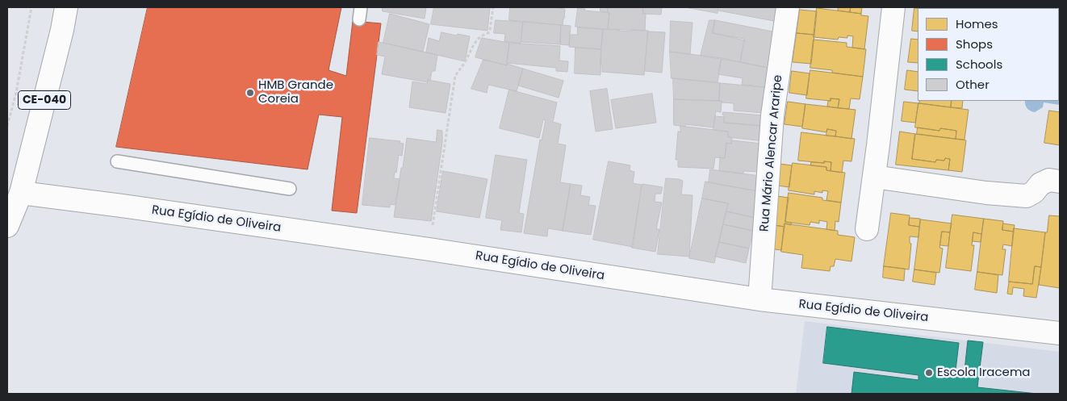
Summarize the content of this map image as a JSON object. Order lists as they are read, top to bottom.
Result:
{
  "streets": {
    "main road": ["CE-040", "Rua Mário Alencar Araripe", "Rua Egídio de Oliveira"]
  },
  "crossings": [
    ["CE-040", "Rua Egídio de Oliveira"],
    ["Rua Mário Alencar Araripe", "Rua Egídio de Oliveira"]
  ],
  "places": ["HMB Grande Coreia", "Escola Iracema"],
  "legend": [
    "Homes",
    "Shops",
    "Schools",
    "Other"
  ]
}
